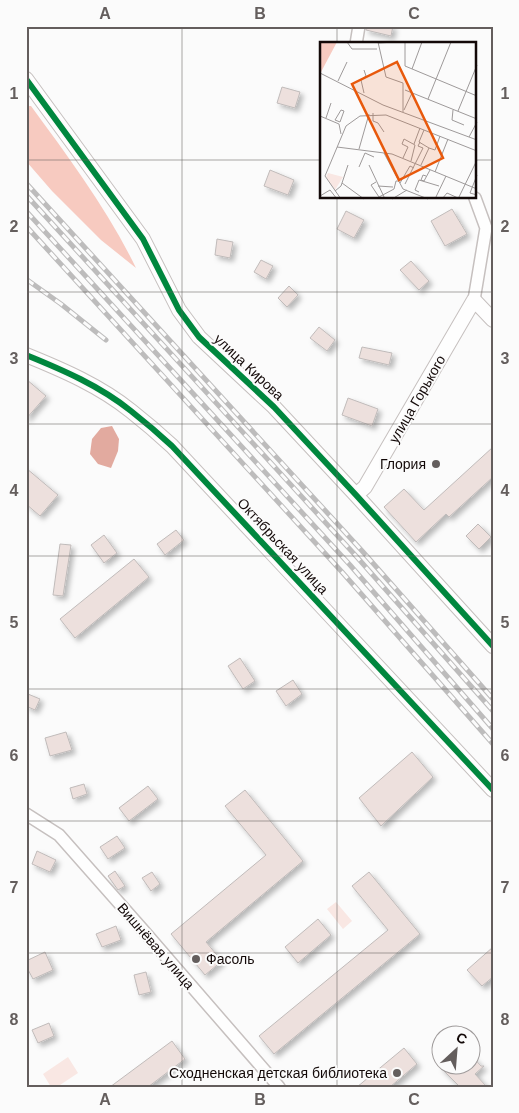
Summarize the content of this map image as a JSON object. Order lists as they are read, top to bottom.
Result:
{
  "streets": {
    "street": [
      "улица Кирова",
      "улица Горького",
      "Октябрьская улица",
      "Вишнёвая улица"
    ]
  },
  "crossings": [
    ["улица Кирова", "улица Горького"]
  ],
  "places": ["Глория", "Фасоль", "Сходненская детская библиотека"],
  "north": "top right",
  "grid": {
    "columns": ["A", "B", "C"],
    "rows": [
      "1",
      "2",
      "3",
      "4",
      "5",
      "6",
      "7",
      "8"
    ]
  }
}
